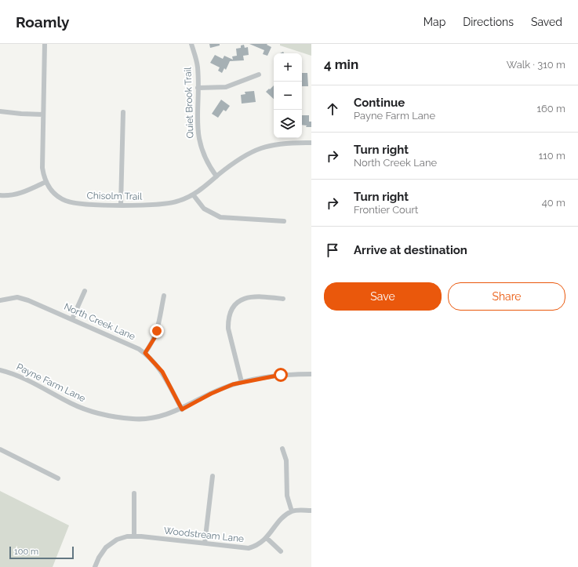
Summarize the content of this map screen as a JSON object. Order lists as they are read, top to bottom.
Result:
{
  "streets": {
    "street": [
      "Quiet Brook Trail",
      "Chisolm Trail",
      "North Creek Lane",
      "Payne Farm Lane",
      "Woodstream Lane"
    ]
  },
  "crossings": [
    ["Quiet Brook Trail", "Chisolm Trail"],
    ["North Creek Lane", "Payne Farm Lane"]
  ],
  "scale_bar": "100 m",
  "page": {
    "header": "Roamly",
    "nav": ["Map", "Directions", "Saved"],
    "heading": ["4 min", "Walk · 310 m"],
    "map_buttons": ["+", "−"],
    "list": [
      ["Continue", "Payne Farm Lane", "160 m"],
      ["Turn right", "North Creek Lane", "110 m"],
      ["Turn right", "Frontier Court", "40 m"],
      "Arrive at destination"
    ],
    "buttons": ["Save", "Share"],
    "scale": "100 m"
  }
}
